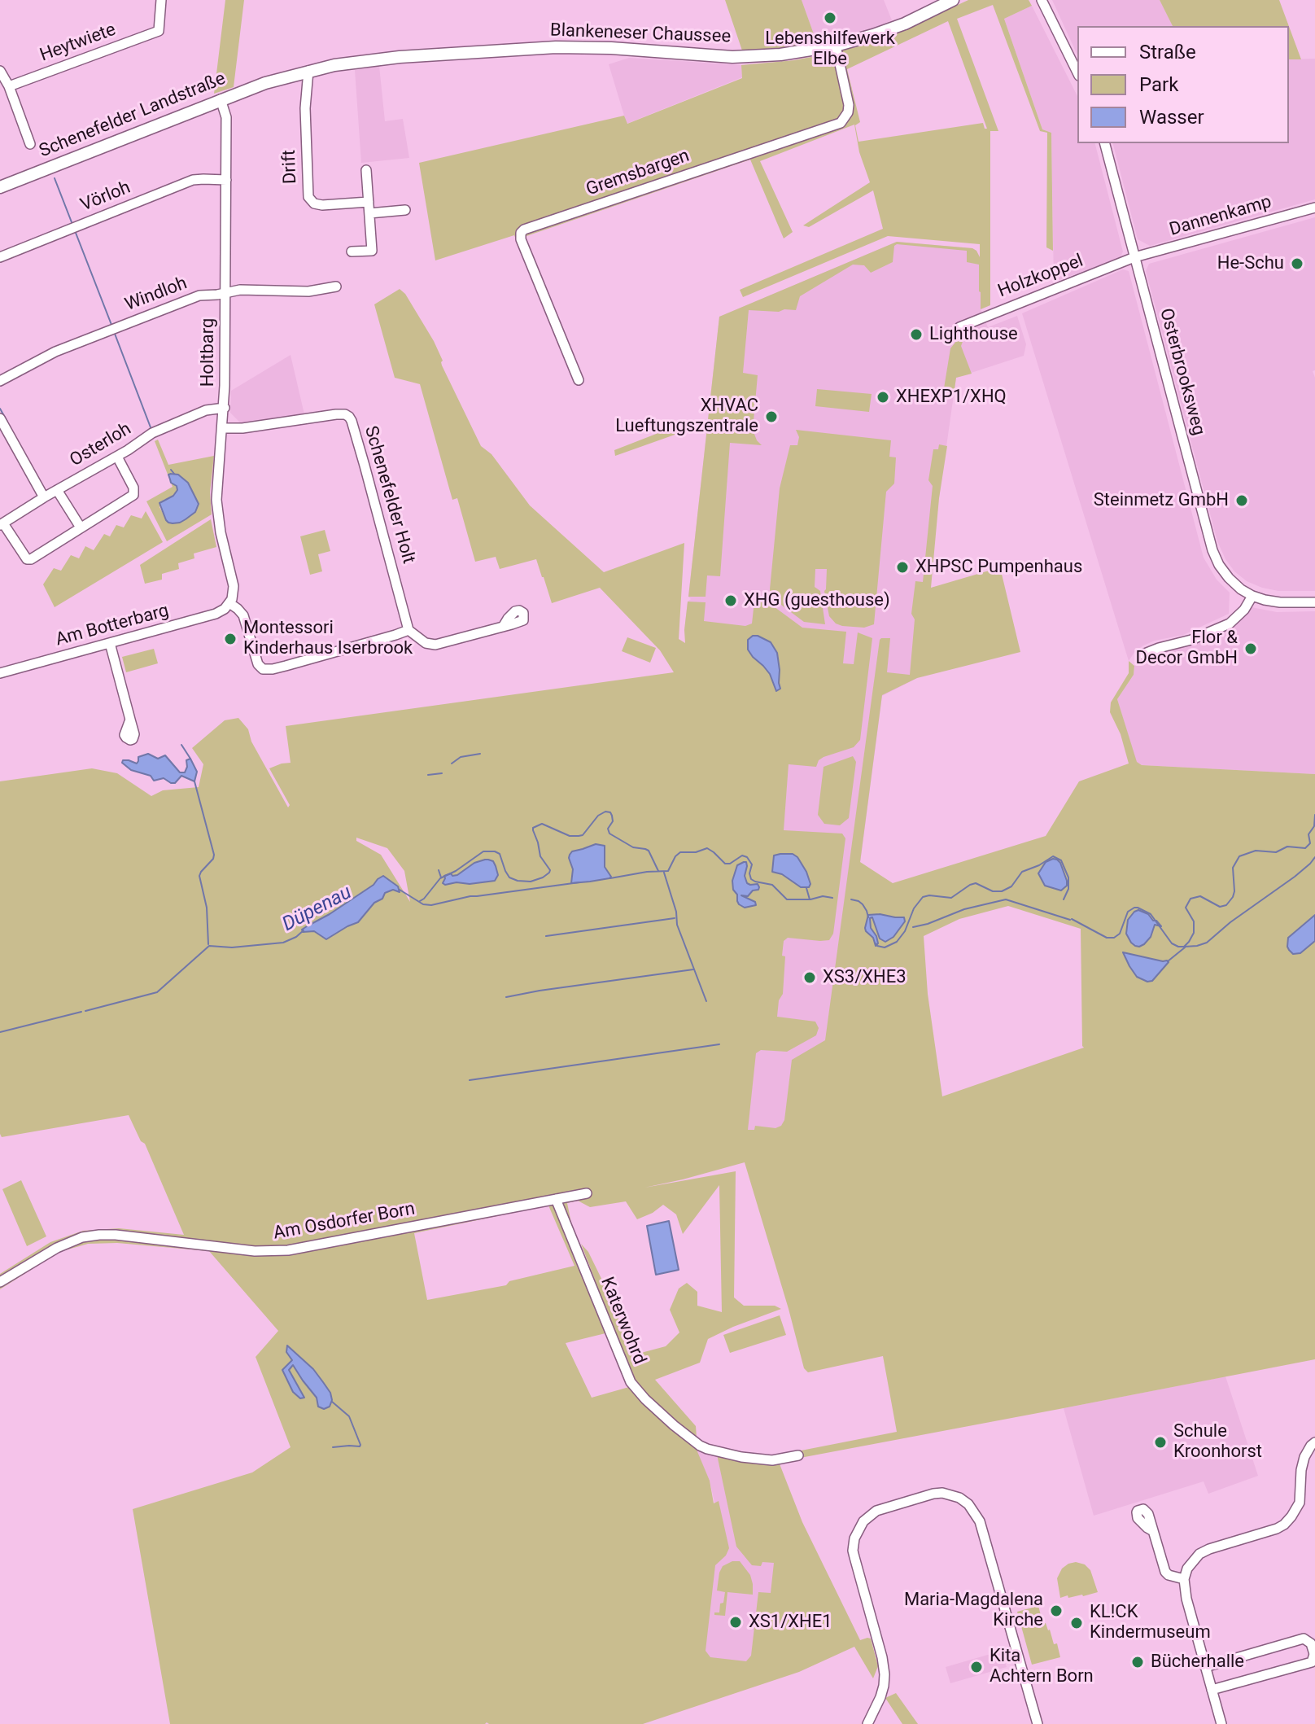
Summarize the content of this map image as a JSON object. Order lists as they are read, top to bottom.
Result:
{
  "streets": {
    "main road": ["Blankeneser Chaussee", "Schenefelder Landstraße"],
    "street": [
      "Heytwiete",
      "Drift",
      "Gremsbargen",
      "Vörloh",
      "Dannenkamp",
      "Holzkoppel",
      "Windloh",
      "Holtbarg",
      "Osterbrooksweg",
      "Osterloh",
      "Schenefelder Holt",
      "Am Botterbarg",
      "Am Osdorfer Born",
      "Katerwohrd"
    ]
  },
  "crossings": [
    ["Blankeneser Chaussee", "Schenefelder Landstraße"],
    ["Blankeneser Chaussee", "Drift"],
    ["Blankeneser Chaussee", "Gremsbargen"],
    ["Schenefelder Landstraße", "Holtbarg"],
    ["Vörloh", "Holtbarg"],
    ["Dannenkamp", "Holzkoppel"],
    ["Dannenkamp", "Osterbrooksweg"],
    ["Holzkoppel", "Osterbrooksweg"],
    ["Windloh", "Holtbarg"],
    ["Holtbarg", "Osterloh"],
    ["Holtbarg", "Schenefelder Holt"],
    ["Holtbarg", "Am Botterbarg"],
    ["Am Osdorfer Born", "Katerwohrd"]
  ],
  "water": ["Düpenau"],
  "places": [
    "Lebenshilfewerk Elbe",
    "He-Schu",
    "Lighthouse",
    "XHEXP1/XHQ",
    "XHVAC Lueftungszentrale",
    "Steinmetz GmbH",
    "XHPSC Pumpenhaus",
    "XHG (guesthouse)",
    "Montessori Kinderhaus Iserbrook",
    "Flor & Decor GmbH",
    "XS3/XHE3",
    "Schule Kroonhorst",
    "Maria-Magdalena Kirche",
    "XS1/XHE1",
    "KL!CK Kindermuseum",
    "Bücherhalle",
    "Kita Achtern Born"
  ],
  "legend": ["Straße", "Park", "Wasser"]
}
